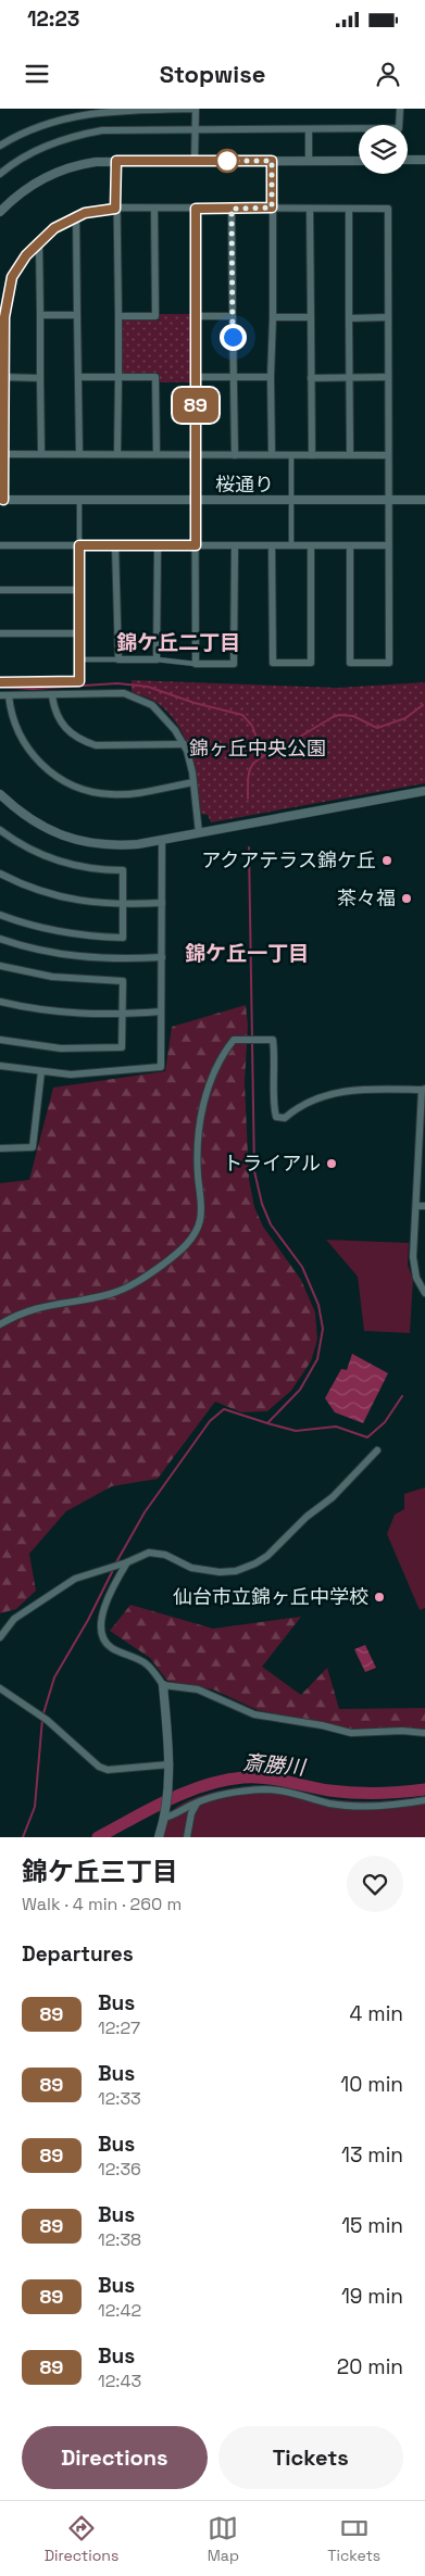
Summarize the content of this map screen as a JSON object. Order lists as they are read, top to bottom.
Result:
{
  "streets": {
    "street": ["桜通り"]
  },
  "districts": ["錦ケ丘二丁目", "錦ケ丘一丁目"],
  "water": ["斎勝川"],
  "parks": ["錦ヶ丘中央公園"],
  "places": [
    "アクアテラス錦ケ丘",
    "茶々福",
    "トライアル",
    "仙台市立錦ヶ丘中学校"
  ],
  "lines": ["bus line 89"],
  "page": {
    "status": "12:23",
    "header": "Stopwise",
    "on_map": "89",
    "heading": [
      ["錦ケ丘三丁目", "Walk · 4 min · 260 m"],
      "Departures"
    ],
    "list": [
      {
        "mark": "89",
        "name": "Bus",
        "note": "12:27",
        "value": "4 min"
      },
      {
        "mark": "89",
        "name": "Bus",
        "note": "12:33",
        "value": "10 min"
      },
      {
        "mark": "89",
        "name": "Bus",
        "note": "12:36",
        "value": "13 min"
      },
      {
        "mark": "89",
        "name": "Bus",
        "note": "12:38",
        "value": "15 min"
      },
      {
        "mark": "89",
        "name": "Bus",
        "note": "12:42",
        "value": "19 min"
      },
      {
        "mark": "89",
        "name": "Bus",
        "note": "12:43",
        "value": "20 min"
      }
    ],
    "buttons": ["Directions", "Tickets"],
    "tabs": ["Directions", "Map", "Tickets"]
  }
}
